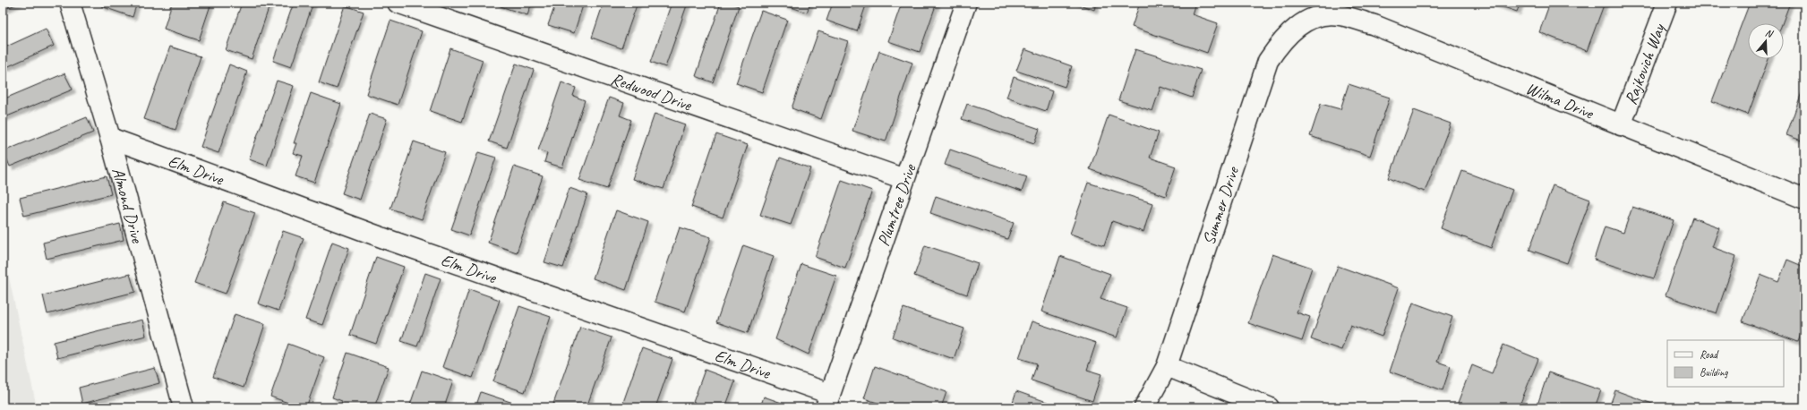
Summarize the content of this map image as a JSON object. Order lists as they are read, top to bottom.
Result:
{
  "streets": {
    "street": [
      "Rajkovich Way",
      "Redwood Drive",
      "Wilma Drive",
      "Elm Drive",
      "Almond Drive",
      "Plumtree Drive",
      "Summer Drive"
    ]
  },
  "crossings": [
    ["Rajkovich Way", "Wilma Drive"],
    ["Redwood Drive", "Plumtree Drive"],
    ["Wilma Drive", "Summer Drive"],
    ["Elm Drive", "Almond Drive"],
    ["Elm Drive", "Plumtree Drive"]
  ],
  "legend": ["Road", "Building"],
  "north": "top"
}
